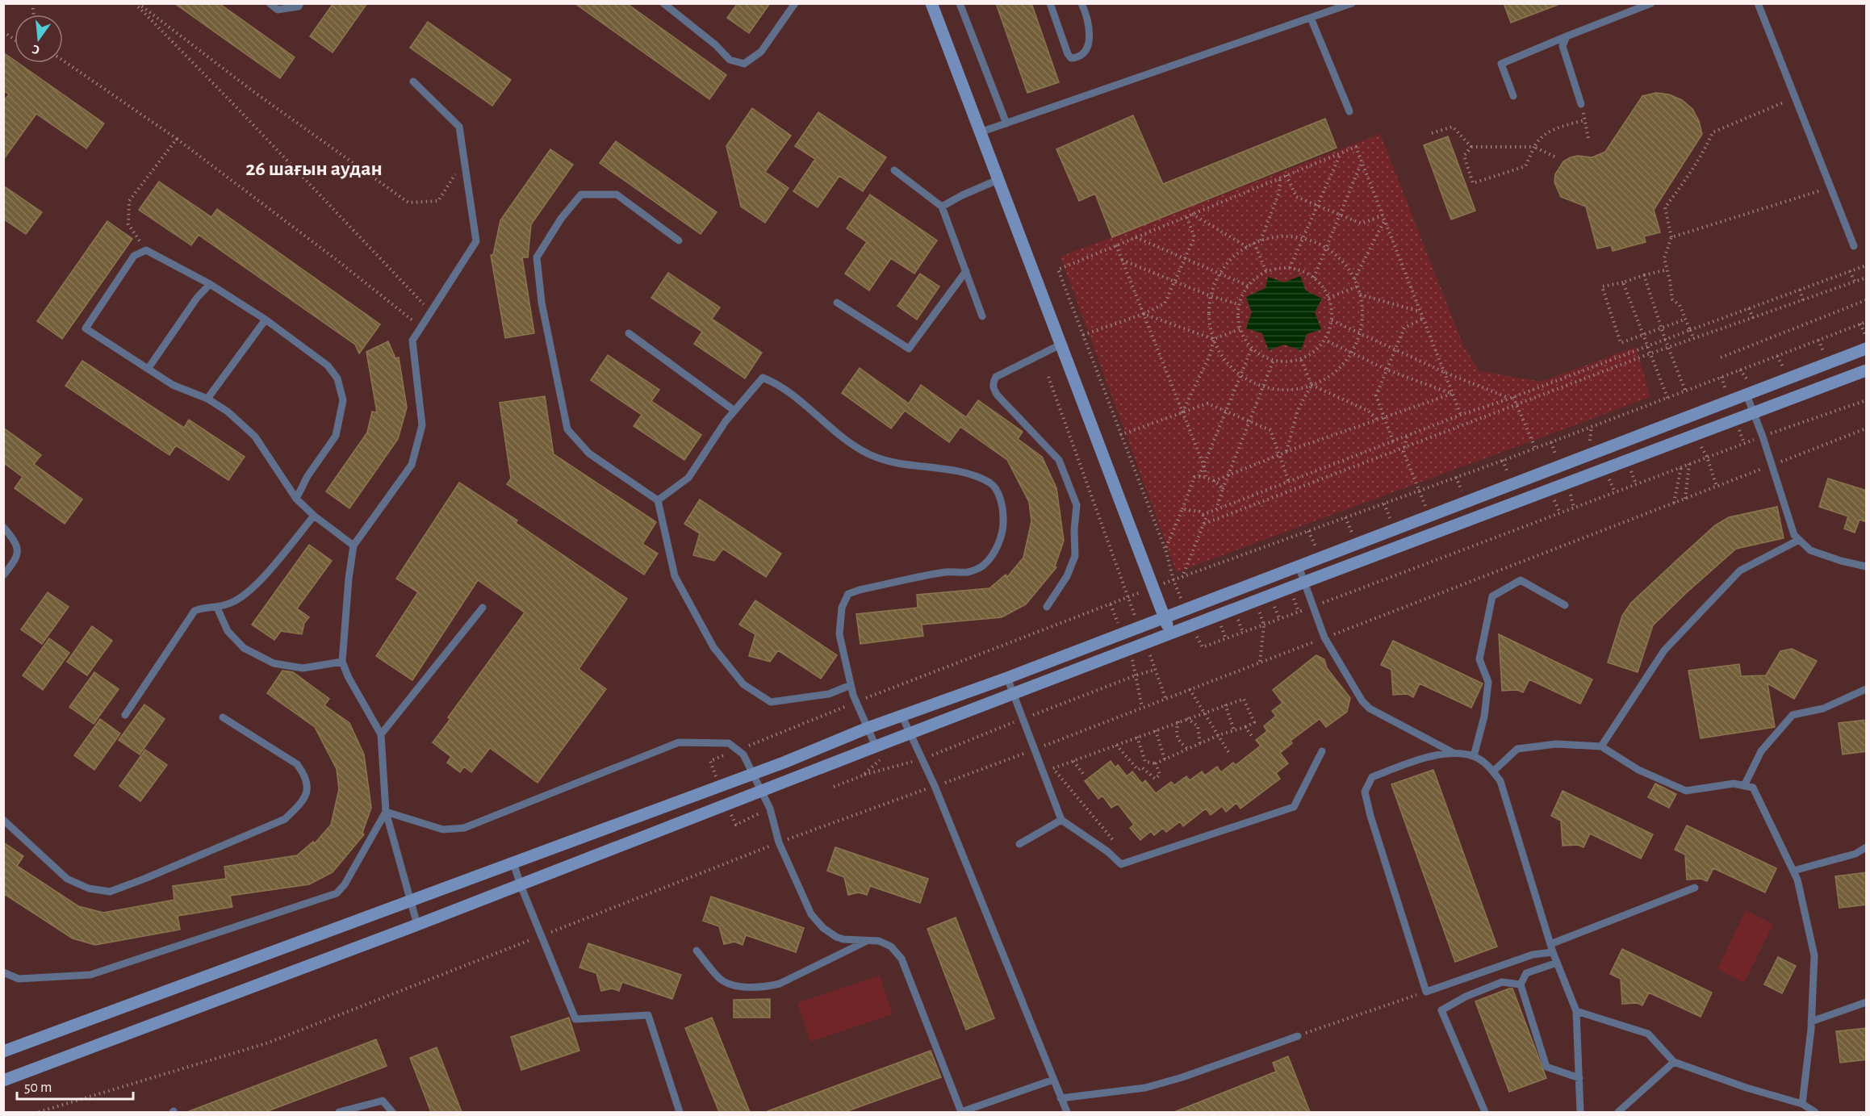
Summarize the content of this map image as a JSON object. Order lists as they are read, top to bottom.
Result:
{
  "districts": ["26 шағын аудан"],
  "scale_bar": "50 m",
  "north": "bottom"
}
